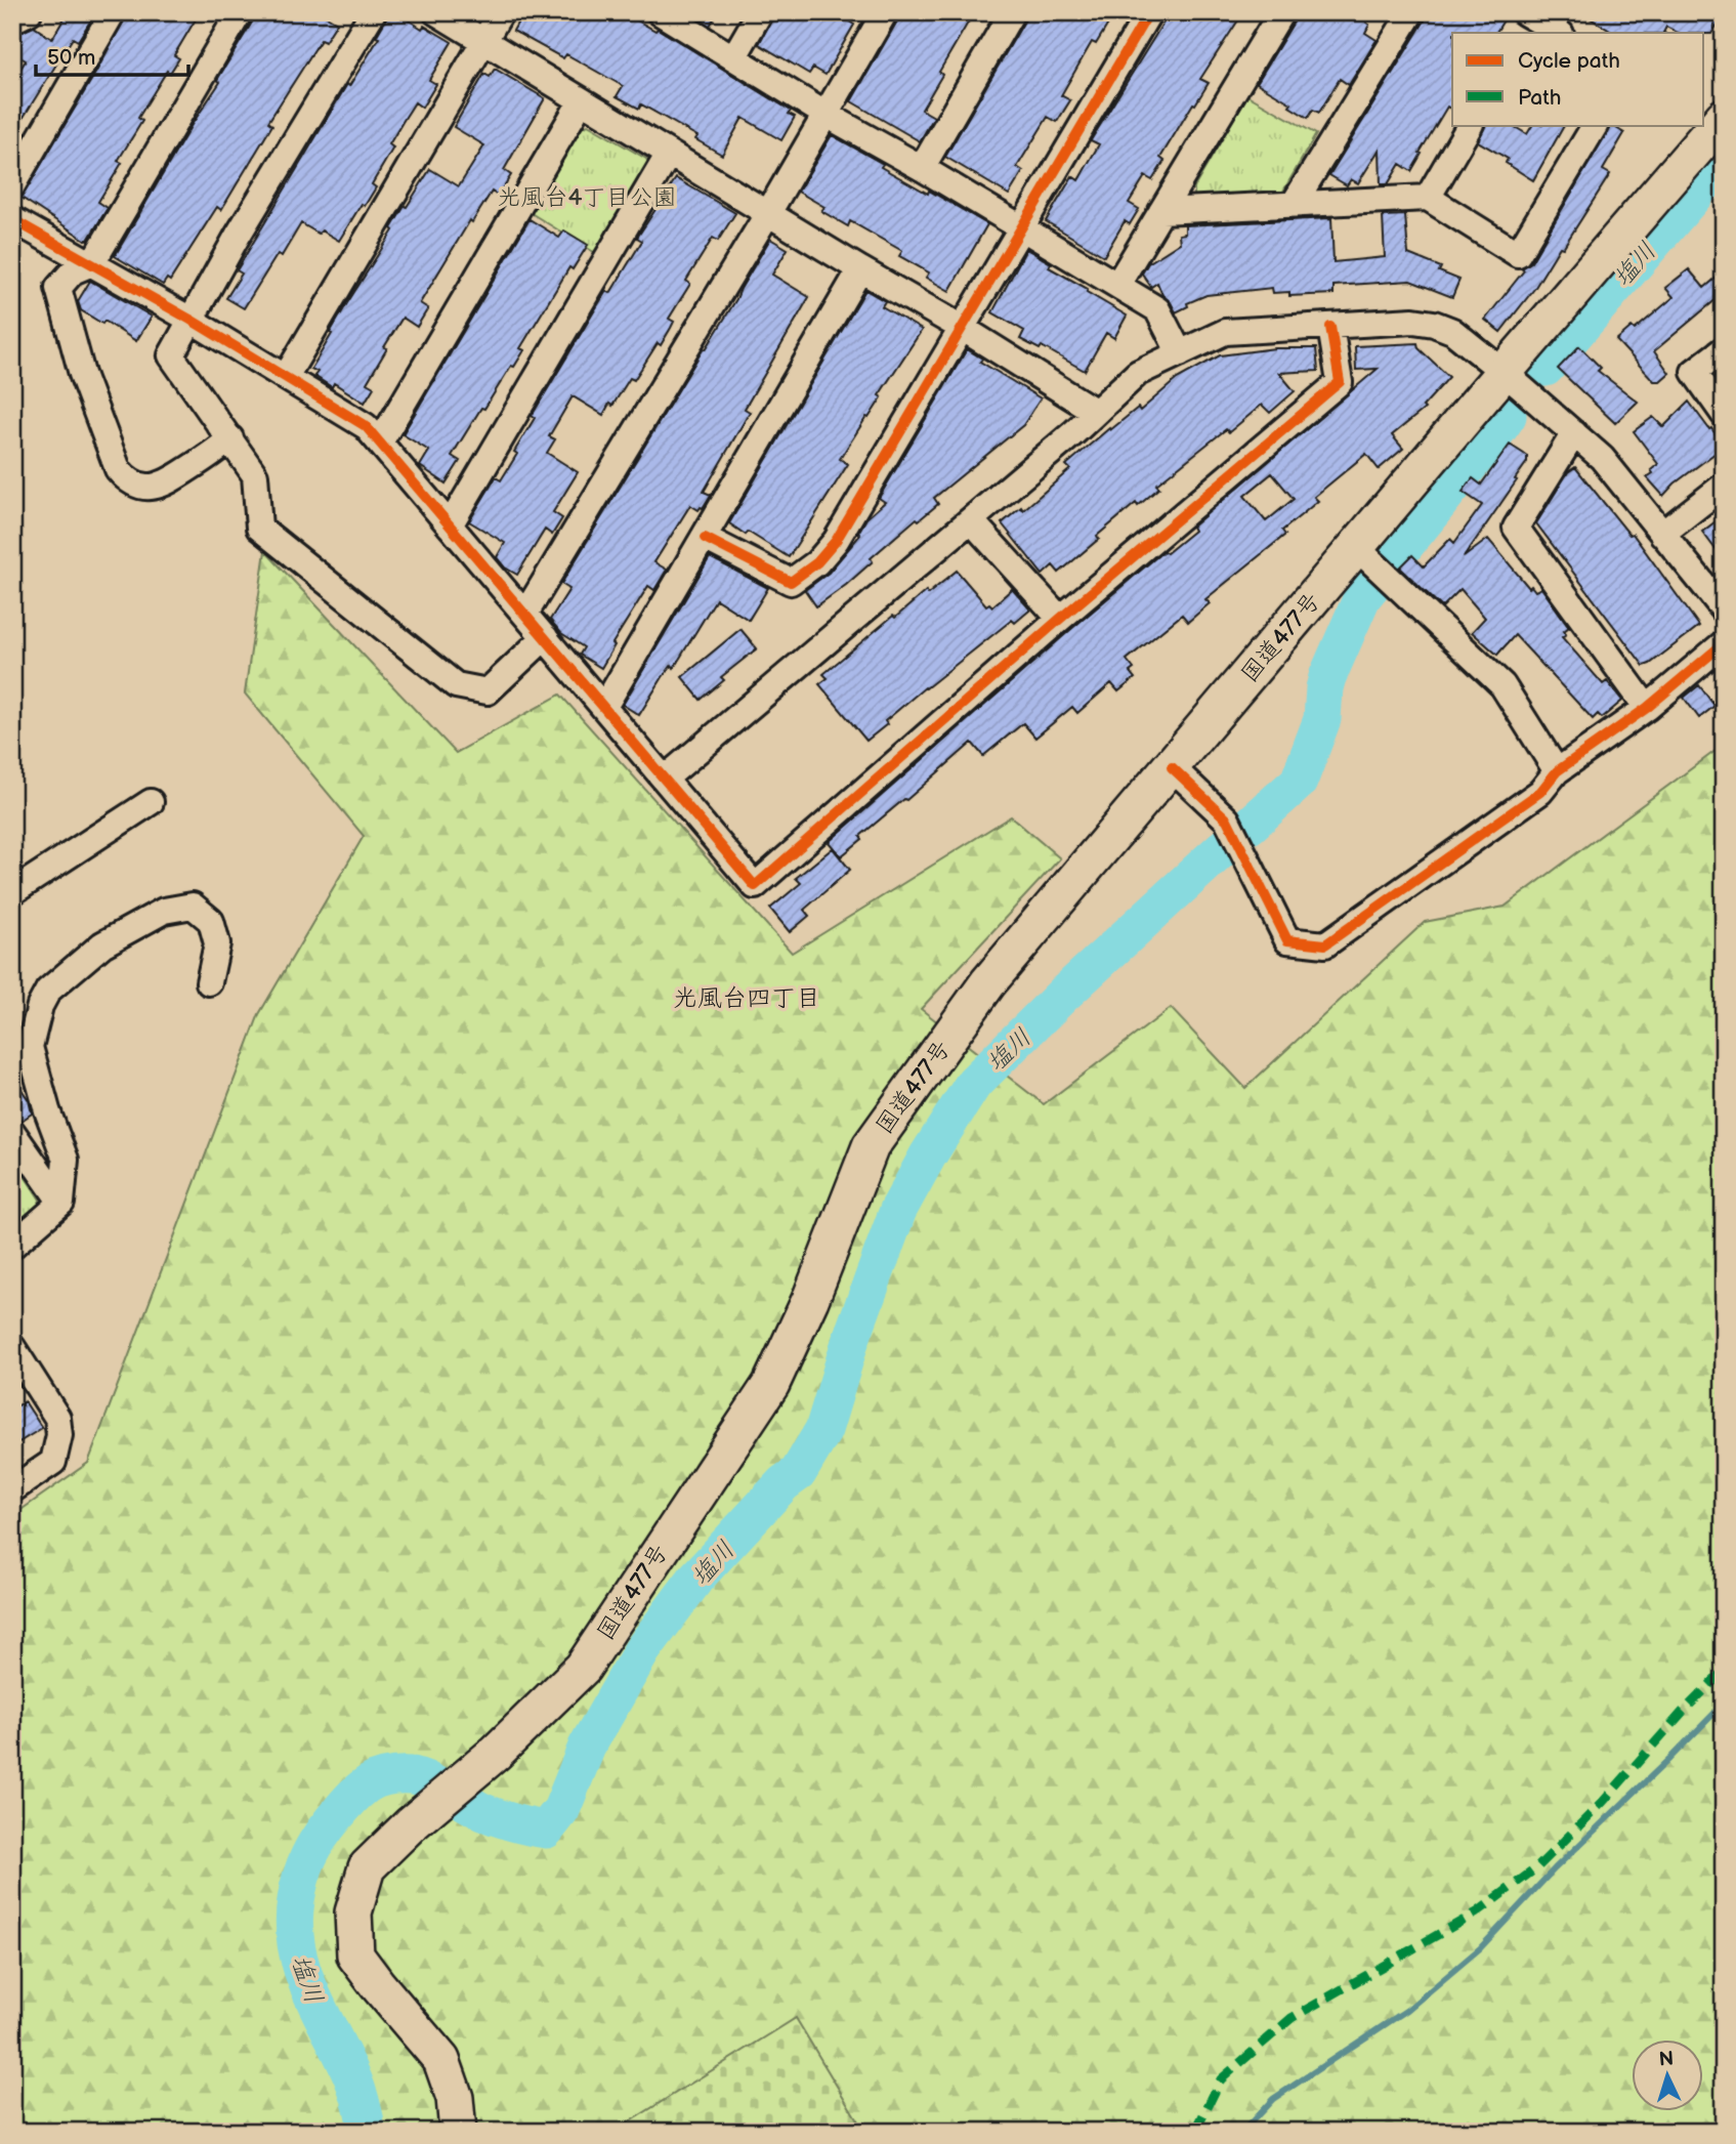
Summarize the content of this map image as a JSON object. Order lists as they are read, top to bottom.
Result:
{
  "streets": {
    "highway": ["国道477号"]
  },
  "districts": ["光風台四丁目"],
  "water": ["塩川"],
  "parks": ["光風台4丁目公園"],
  "legend": ["Cycle path", "Path"],
  "scale_bar": "50 m",
  "north": "top"
}
